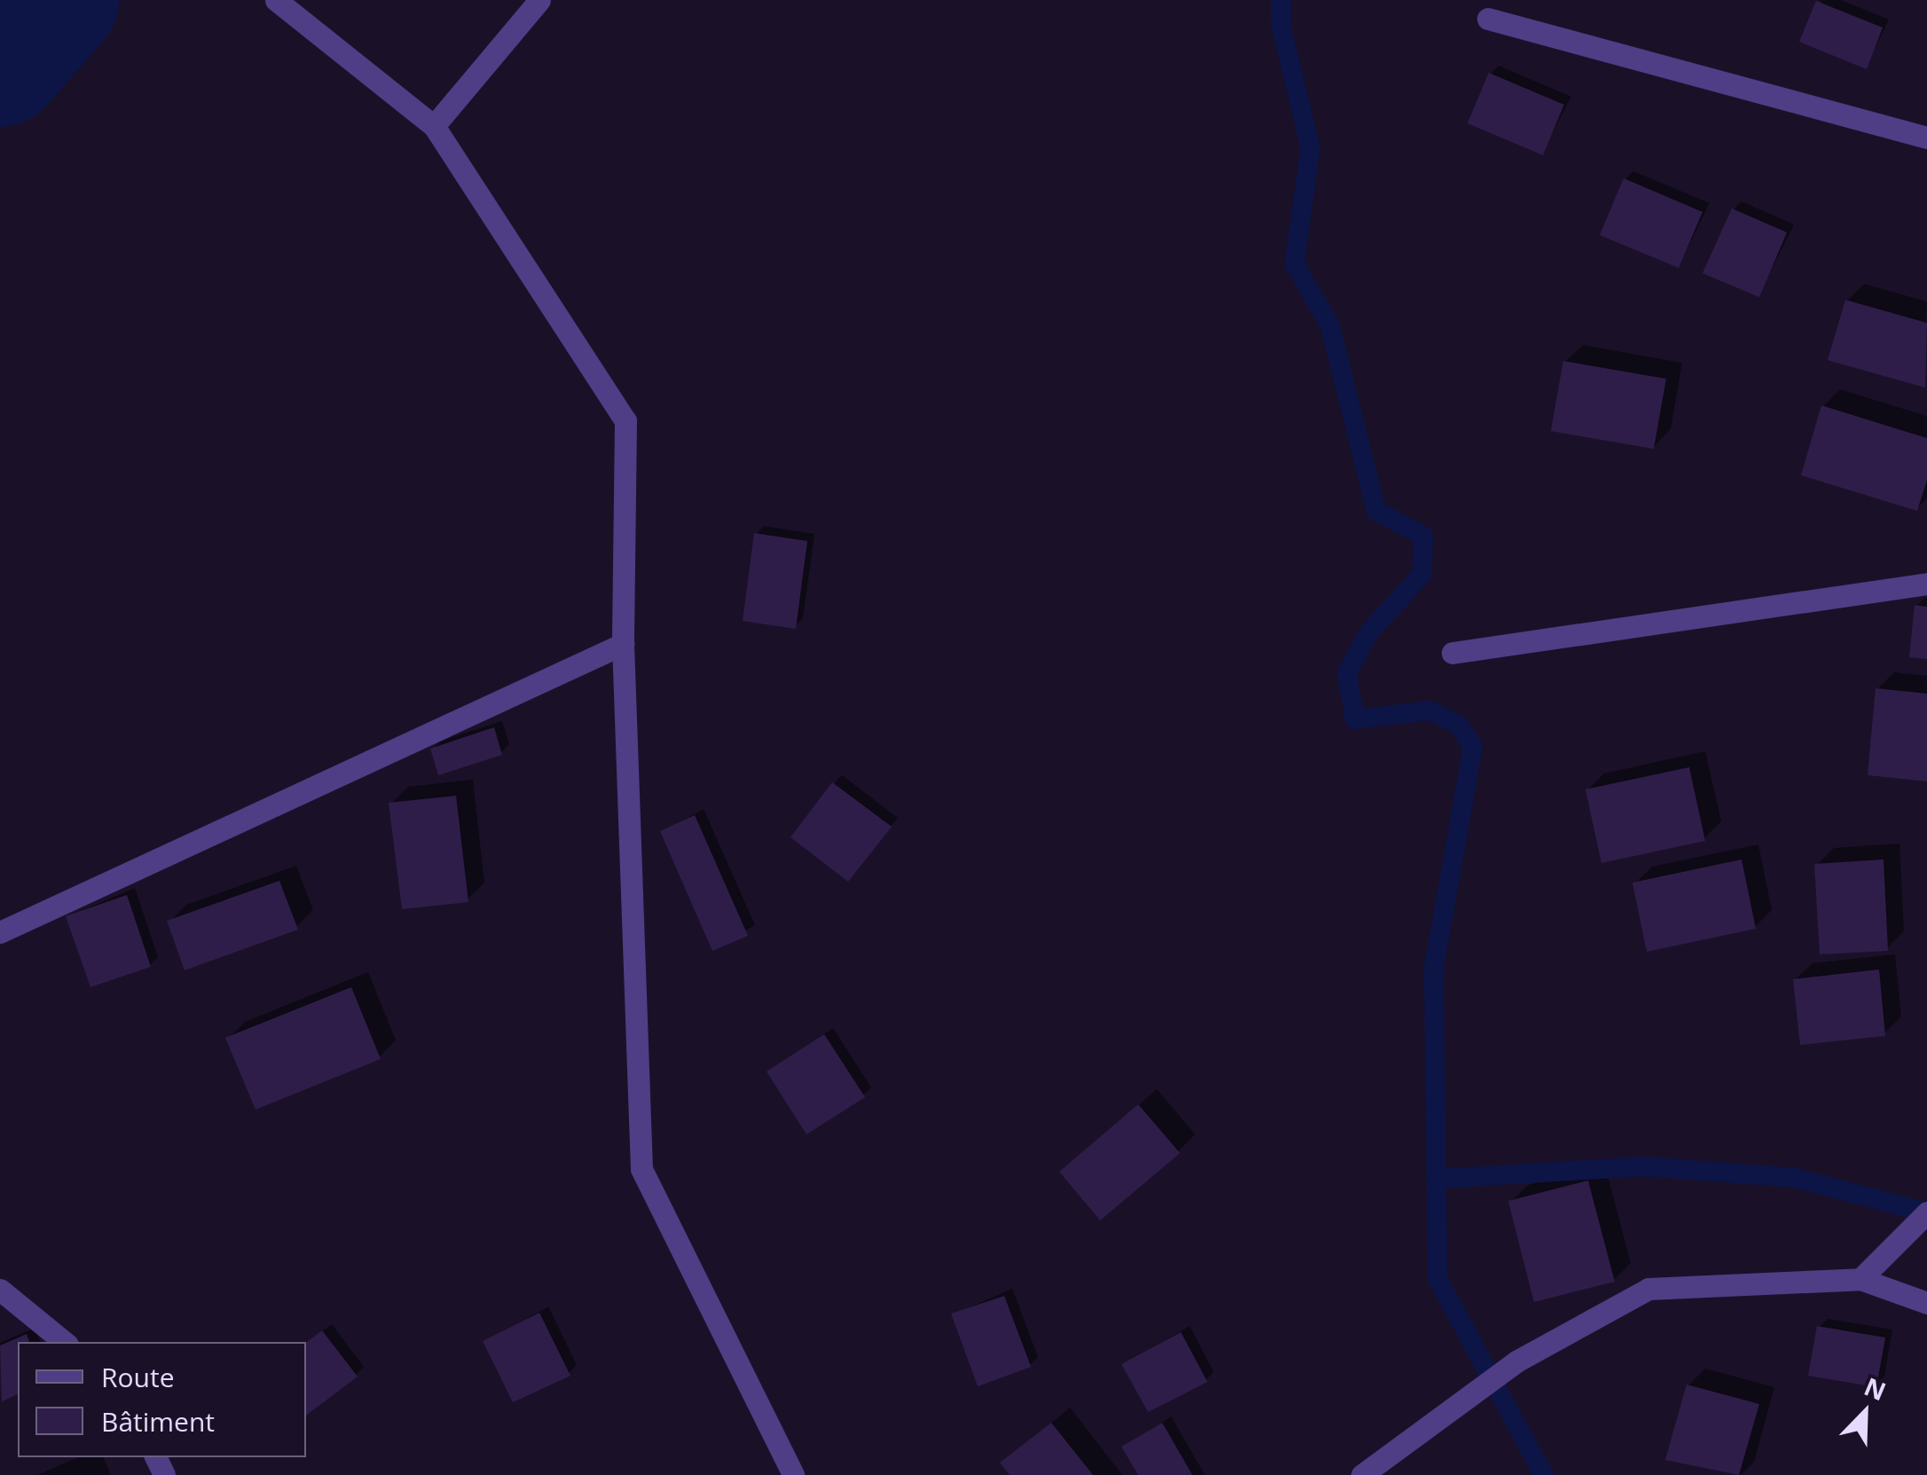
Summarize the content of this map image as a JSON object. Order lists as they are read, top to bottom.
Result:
{
  "legend": ["Route", "Bâtiment"],
  "north": "top right"
}
